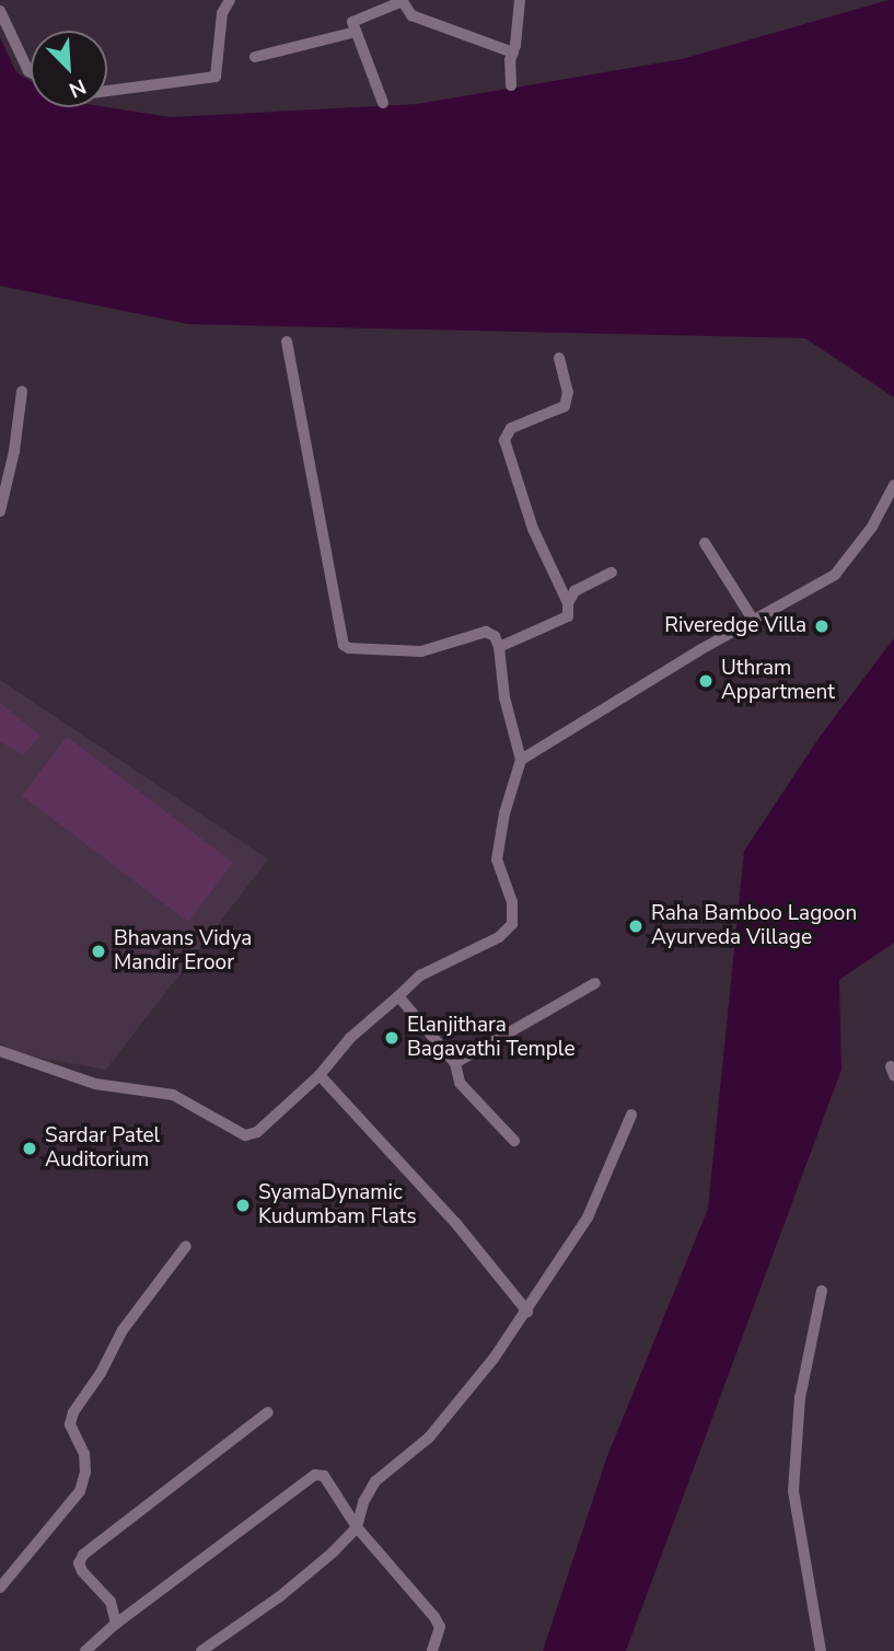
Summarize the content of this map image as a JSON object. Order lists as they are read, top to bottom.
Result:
{
  "places": [
    "Riveredge Villa",
    "Uthram Appartment",
    "Raha Bamboo Lagoon Ayurveda Village",
    "Bhavans Vidya Mandir Eroor",
    "Elanjithara Bagavathi Temple",
    "Sardar Patel Auditorium",
    "SyamaDynamic Kudumbam Flats"
  ],
  "north": "bottom right"
}
